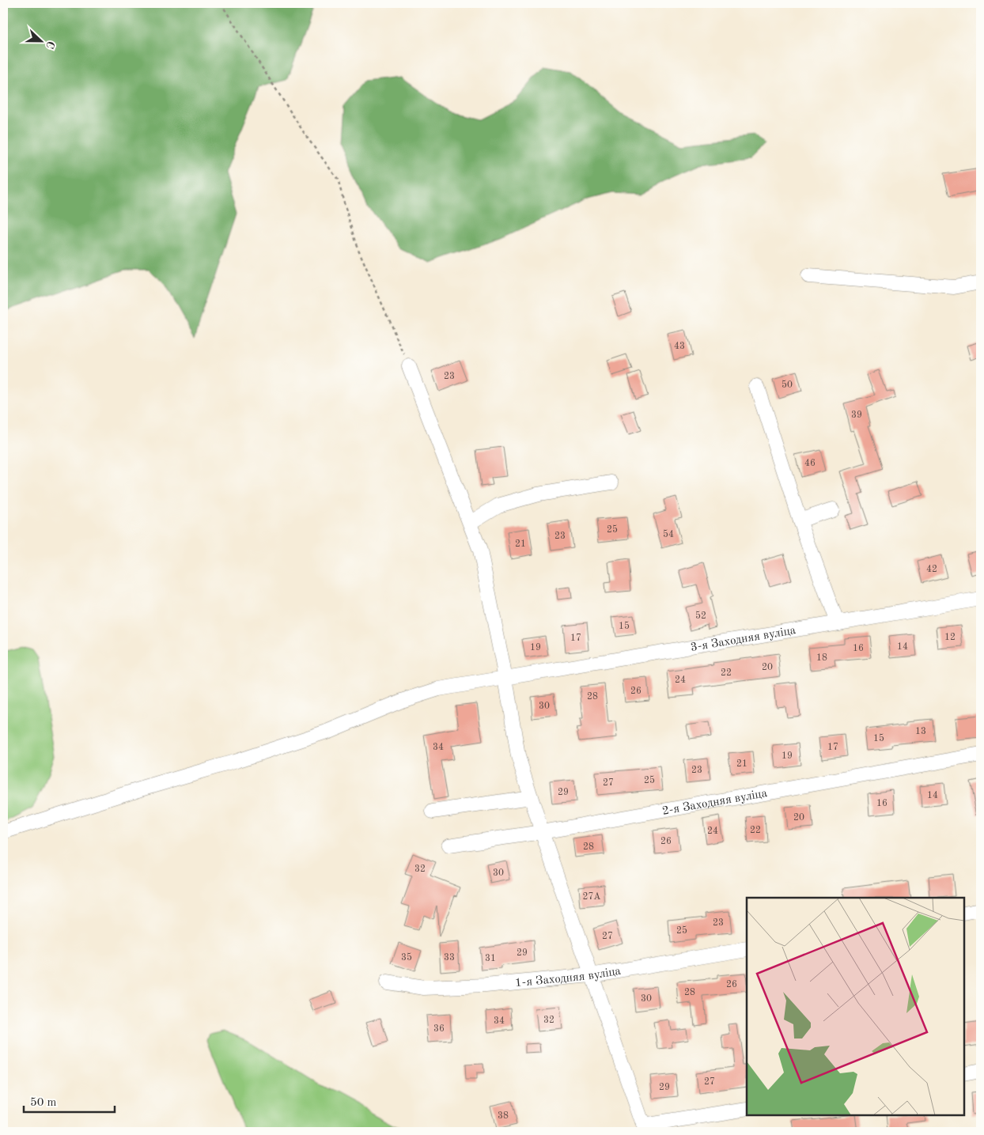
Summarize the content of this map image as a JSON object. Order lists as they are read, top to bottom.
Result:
{
  "streets": {
    "street": ["3-я Заходняя вуліца", "2-я Заходняя вуліца", "1-я Заходняя вуліца"]
  },
  "house_numbers": [
    "43",
    "23",
    "50",
    "39",
    "46",
    "25",
    "54",
    "23",
    "21",
    "42",
    "52",
    "15",
    "12",
    "17",
    "14",
    "19",
    "16",
    "18",
    "20",
    "22",
    "24",
    "26",
    "28",
    "30",
    "13",
    "15",
    "34",
    "17",
    "19",
    "21",
    "23",
    "25",
    "27",
    "29",
    "14",
    "16",
    "20",
    "22",
    "24",
    "26",
    "28",
    "32",
    "30",
    "27А",
    "23",
    "25",
    "27",
    "29",
    "35",
    "33",
    "31",
    "26",
    "28",
    "30",
    "32",
    "34",
    "36",
    "27",
    "29",
    "38"
  ],
  "scale_bar": "50 m",
  "north": "right"
}
